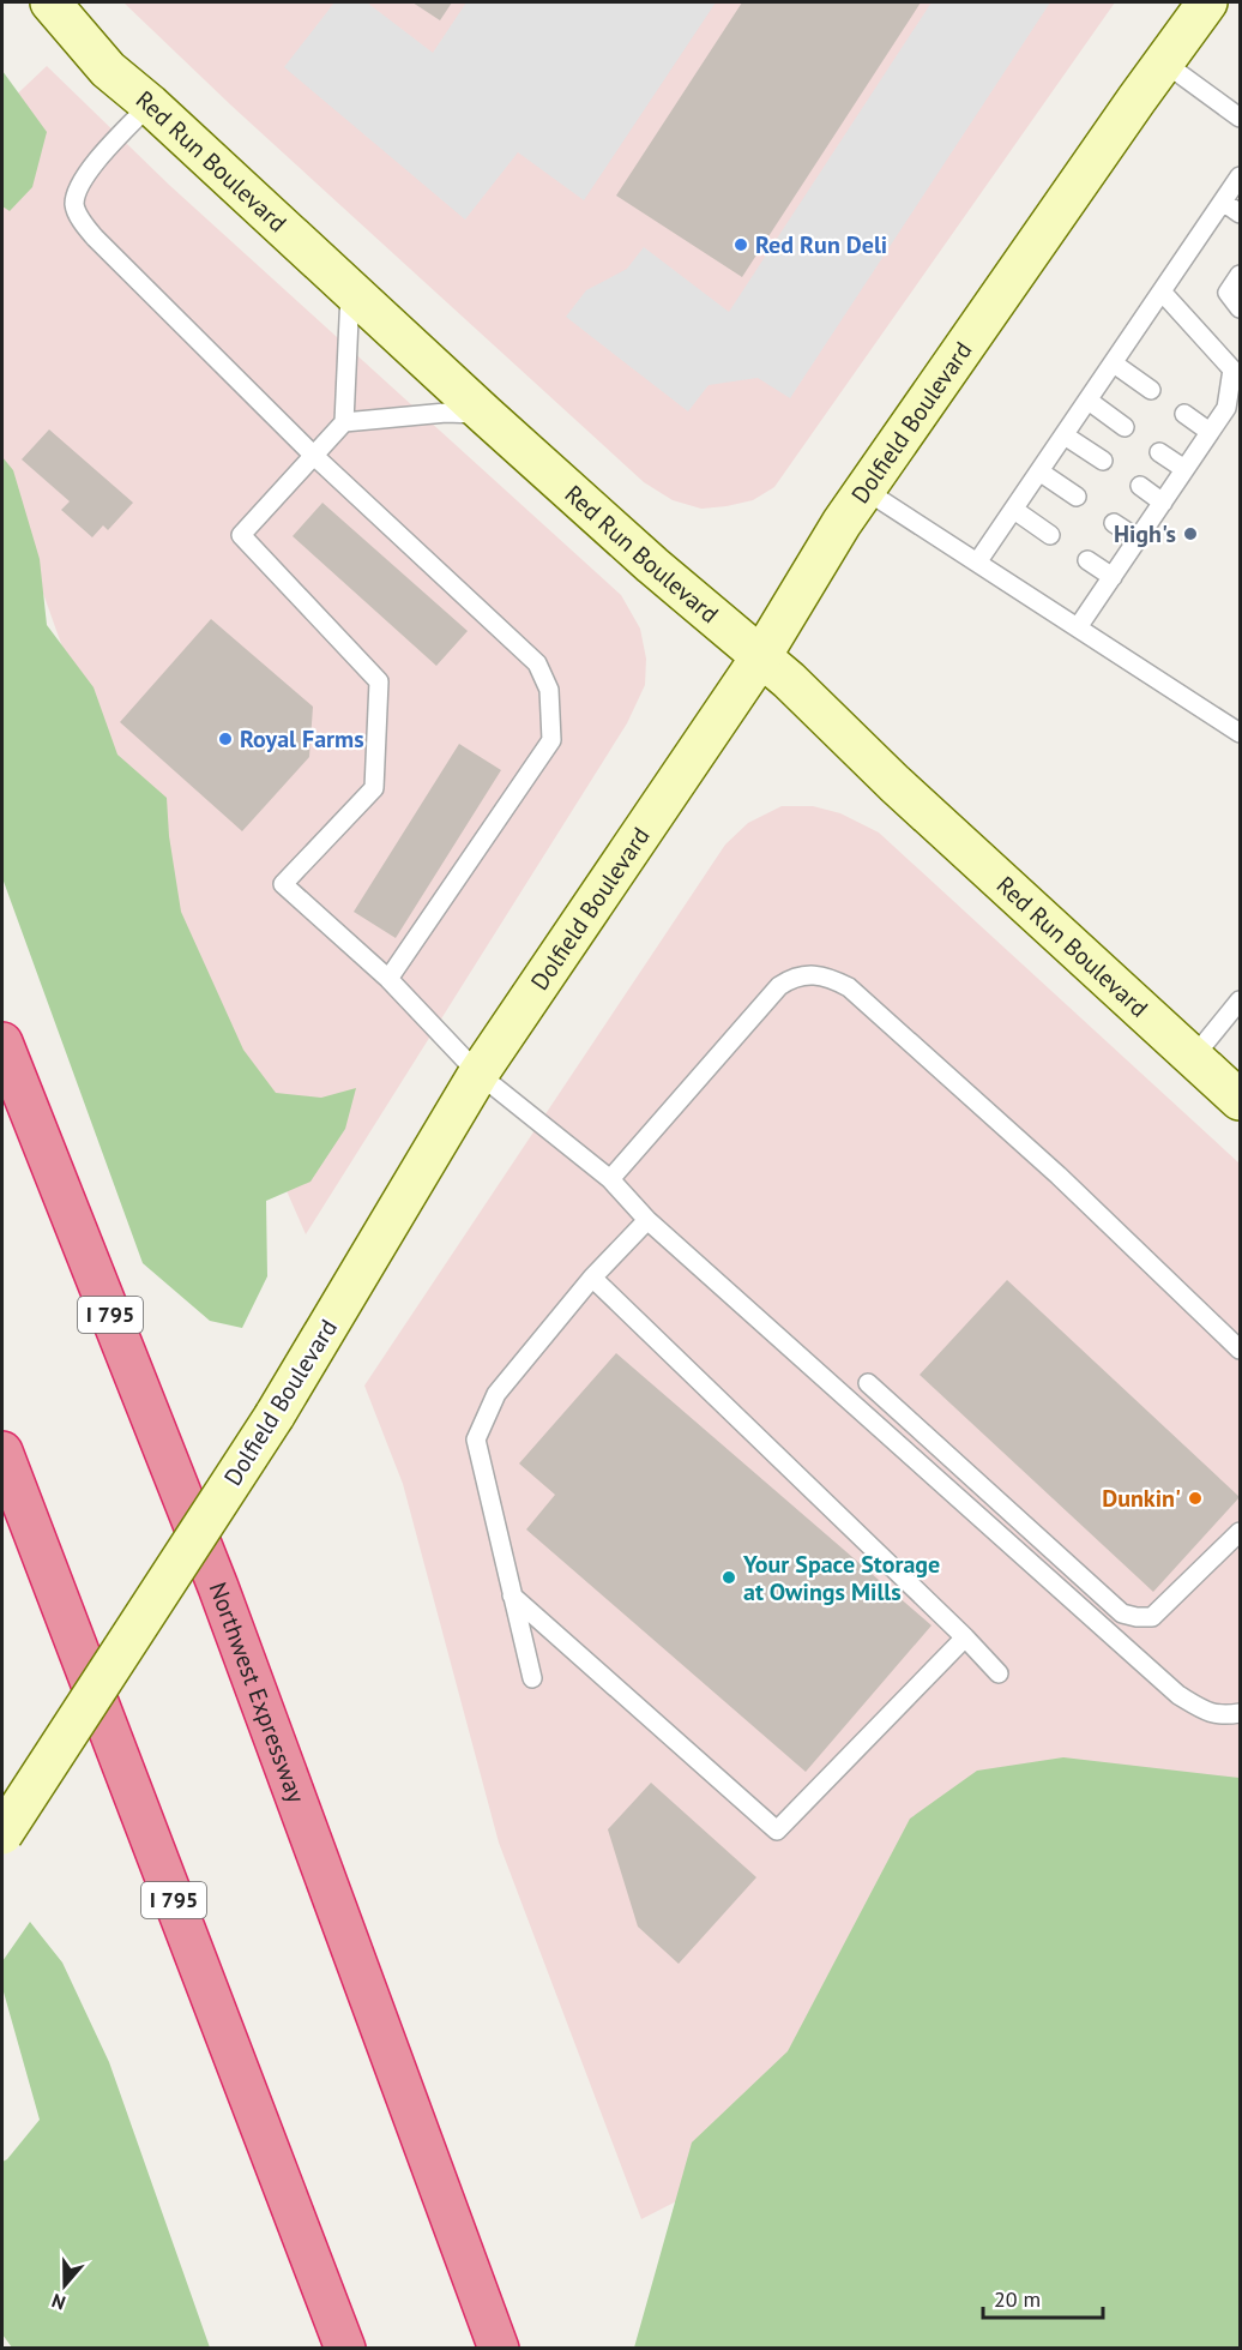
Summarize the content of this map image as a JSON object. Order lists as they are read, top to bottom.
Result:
{
  "streets": {
    "highway": ["I 795", "Northwest Expressway"],
    "main road": ["Red Run Boulevard", "Dolfield Boulevard"]
  },
  "crossings": [
    ["Red Run Boulevard", "Dolfield Boulevard"]
  ],
  "places": [
    "Red Run Deli",
    "High's",
    "Royal Farms",
    "Dunkin'",
    "Your Space Storage at Owings Mills"
  ],
  "scale_bar": "20 m",
  "north": "bottom"
}
